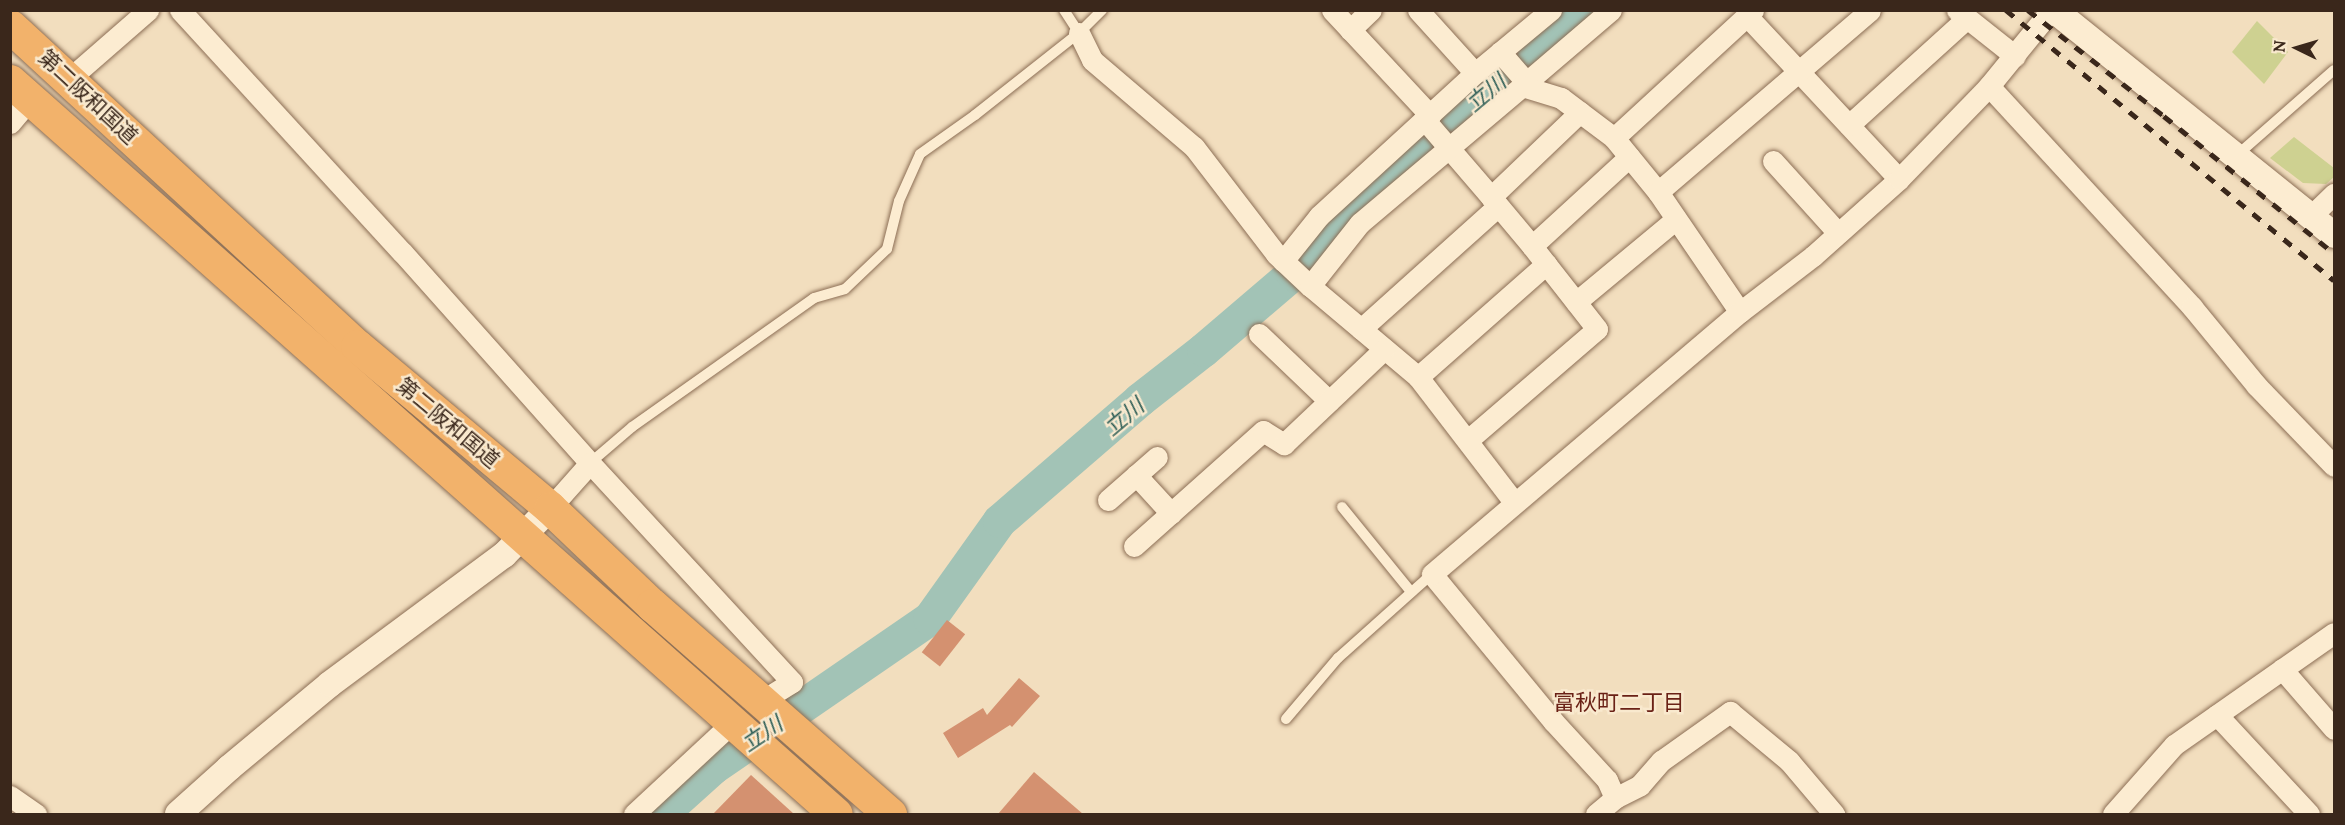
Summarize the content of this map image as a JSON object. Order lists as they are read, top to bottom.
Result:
{
  "streets": {
    "highway": ["第二阪和国道"]
  },
  "districts": ["富秋町二丁目"],
  "water": ["立川"],
  "north": "left"
}
